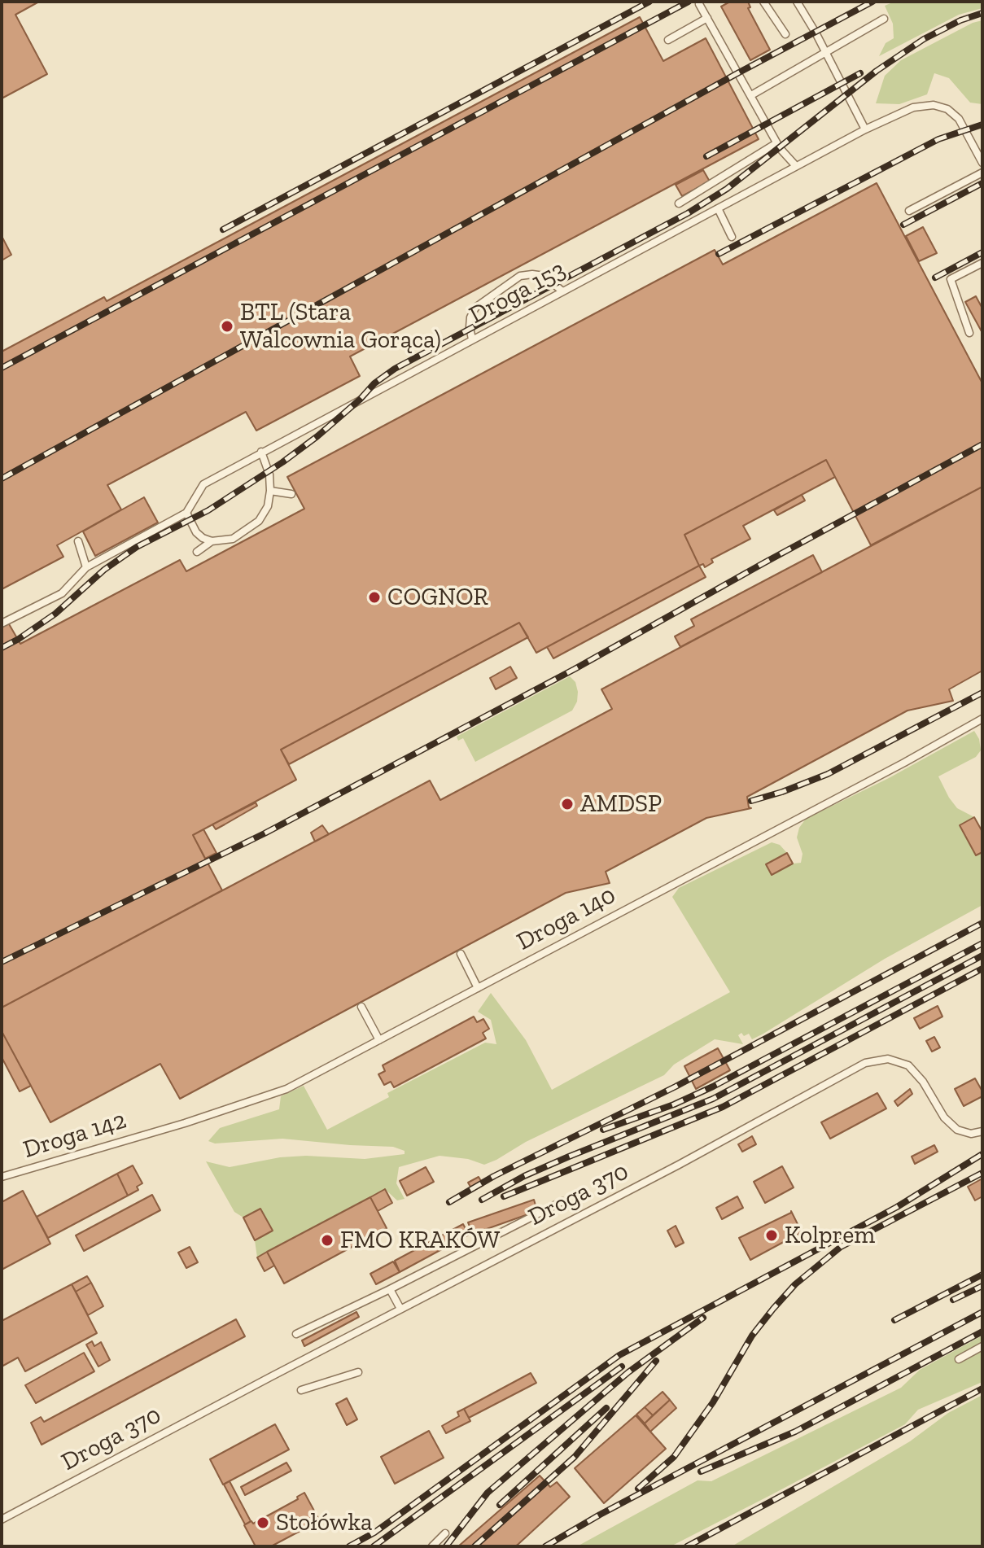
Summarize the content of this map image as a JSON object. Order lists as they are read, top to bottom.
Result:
{
  "streets": {
    "lane": [
      "Droga 153",
      "Droga 140",
      "Droga 142",
      "Droga 370"
    ]
  },
  "crossings": [
    ["Droga 140", "Droga 142"]
  ],
  "places": [
    "BTL (Stara Walcownia Gorąca)",
    "COGNOR",
    "AMDSP",
    "Kolprem",
    "FMO KRAKÓW",
    "Stołówka"
  ]
}
